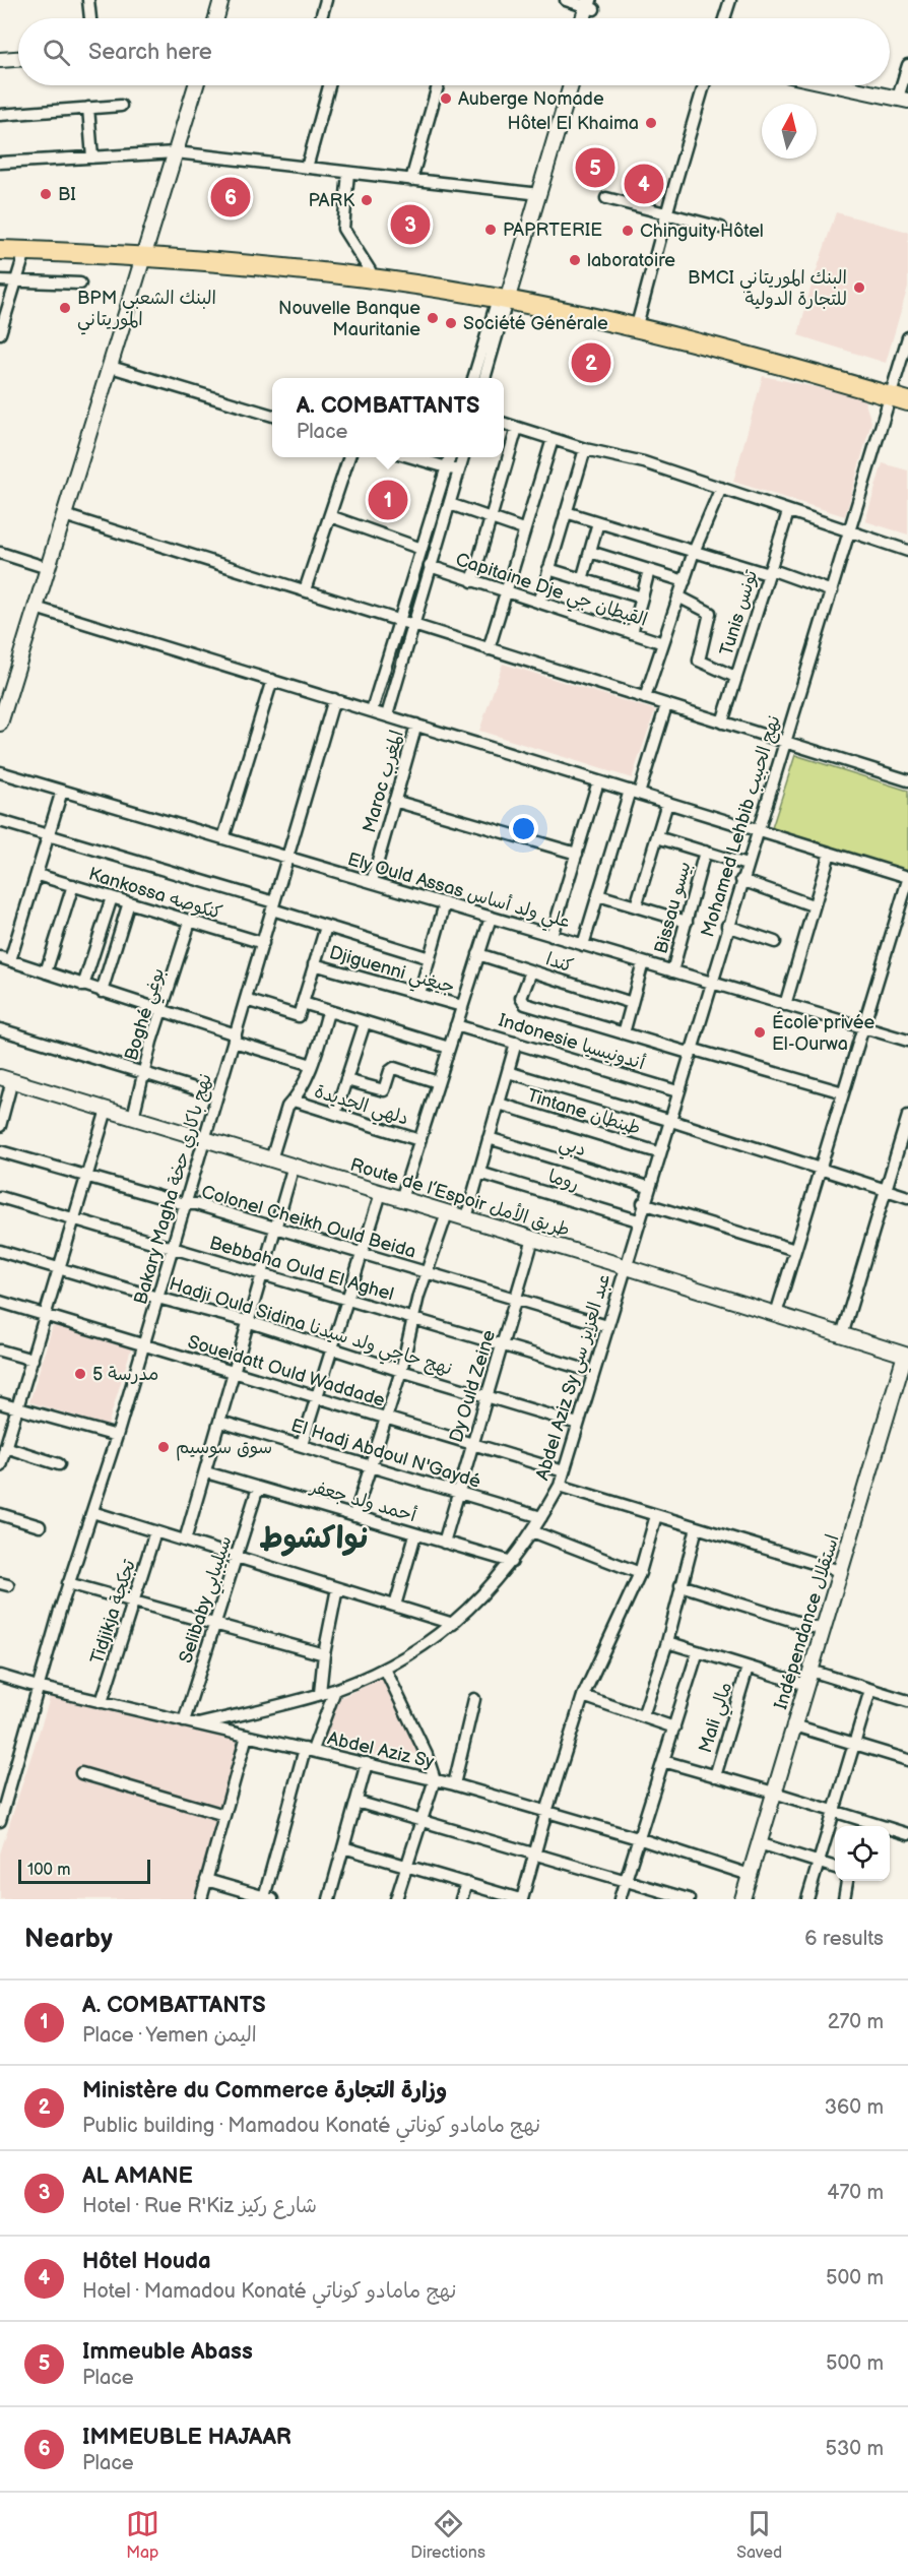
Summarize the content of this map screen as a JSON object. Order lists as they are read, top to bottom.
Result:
{
  "streets": {
    "street": [
      "Capitaine Dje القبطان جي",
      "Tunis تونس",
      "Maroc المغرب",
      "Mohamed Lehbib نهج الحبيب",
      "Ely Ould Assas علي ولد أساس",
      "Kankossa كنكوصه",
      "Bissau بيسو",
      "كندا",
      "Djiguenni جيغني",
      "Boghé بوغي",
      "Indonesie أندونيسيا",
      "دلهي الجديدة",
      "Tintane طينطان",
      "دبي",
      "روما",
      "Bakary Magha نهج باكاري حخة",
      "Route de l’Espoir طريق الأمل",
      "Colonel Cheikh Ould Beida",
      "Bebbaha Ould El Aghel",
      "Hadji Ould Sidina نهج حاجي ولد سيدنا",
      "Soueidatt Ould Waddade",
      "Abdel Aziz Sy عبد العزيز سي",
      "Dy Ould Zeine",
      "El Hadj Abdoul N'Gaydé",
      "أحمد ولد جعفر",
      "Selibaby سيليبابي",
      "Tidjikja تجكجة",
      "Indépendance استقلال",
      "Mali مالي",
      "Abdel Aziz Sy"
    ]
  },
  "crossings": [
    ["Maroc المغرب", "Ely Ould Assas علي ولد أساس"],
    ["Mohamed Lehbib نهج الحبيب", "Ely Ould Assas علي ولد أساس"],
    ["Mohamed Lehbib نهج الحبيب", "Indonesie أندونيسيا"],
    ["Mohamed Lehbib نهج الحبيب", "Tintane طينطان"],
    ["Mohamed Lehbib نهج الحبيب", "دبي"],
    ["Mohamed Lehbib نهج الحبيب", "روما"],
    ["Mohamed Lehbib نهج الحبيب", "Route de l’Espoir طريق الأمل"],
    ["Mohamed Lehbib نهج الحبيب", "Abdel Aziz Sy عبد العزيز سي"],
    ["Ely Ould Assas علي ولد أساس", "Bissau بيسو"],
    ["Ely Ould Assas علي ولد أساس", "Bakary Magha نهج باكاري حخة"],
    ["Kankossa كنكوصه", "Boghé بوغي"],
    ["Kankossa كنكوصه", "Bakary Magha نهج باكاري حخة"],
    ["Boghé بوغي", "Route de l’Espoir طريق الأمل"],
    ["Bakary Magha نهج باكاري حخة", "Route de l’Espoir طريق الأمل"],
    ["Bakary Magha نهج باكاري حخة", "Colonel Cheikh Ould Beida"],
    ["Bakary Magha نهج باكاري حخة", "Bebbaha Ould El Aghel"],
    ["Bakary Magha نهج باكاري حخة", "Hadji Ould Sidina نهج حاجي ولد سيدنا"],
    ["Bakary Magha نهج باكاري حخة", "Soueidatt Ould Waddade"],
    ["Bakary Magha نهج باكاري حخة", "Abdel Aziz Sy"],
    ["Route de l’Espoir طريق الأمل", "Abdel Aziz Sy عبد العزيز سي"],
    ["Route de l’Espoir طريق الأمل", "Dy Ould Zeine"],
    ["Route de l’Espoir طريق الأمل", "Indépendance استقلال"],
    ["Colonel Cheikh Ould Beida", "Abdel Aziz Sy عبد العزيز سي"],
    ["Colonel Cheikh Ould Beida", "Dy Ould Zeine"],
    ["Bebbaha Ould El Aghel", "Abdel Aziz Sy عبد العزيز سي"],
    ["Bebbaha Ould El Aghel", "Dy Ould Zeine"],
    ["Hadji Ould Sidina نهج حاجي ولد سيدنا", "Abdel Aziz Sy عبد العزيز سي"],
    ["Hadji Ould Sidina نهج حاجي ولد سيدنا", "Dy Ould Zeine"],
    ["Soueidatt Ould Waddade", "Abdel Aziz Sy عبد العزيز سي"],
    ["Soueidatt Ould Waddade", "Dy Ould Zeine"],
    ["Abdel Aziz Sy عبد العزيز سي", "El Hadj Abdoul N'Gaydé"],
    ["Abdel Aziz Sy عبد العزيز سي", "أحمد ولد جعفر"],
    ["Abdel Aziz Sy عبد العزيز سي", "Abdel Aziz Sy"],
    ["Dy Ould Zeine", "El Hadj Abdoul N'Gaydé"],
    ["Dy Ould Zeine", "أحمد ولد جعفر"],
    ["أحمد ولد جعفر", "Selibaby سيليبابي"],
    ["Selibaby سيليبابي", "Abdel Aziz Sy"],
    ["Tidjikja تجكجة", "Abdel Aziz Sy"],
    ["Indépendance استقلال", "Abdel Aziz Sy"]
  ],
  "districts": ["نواكشوط"],
  "places": [
    "Auberge Nomade",
    "Hôtel El Khaima",
    "BI",
    "PARK",
    "PAPRTERIE",
    "Chinguity Hôtel",
    "laboratoire",
    "BMCI البنك الموريتاني للتجارة الدولية",
    "BPM البنك الشعبي الموريتاني",
    "Nouvelle Banque Mauritanie",
    "Société Générale",
    "École privée El-Ourwa",
    "مدرسة 5",
    "سوق سوسيم"
  ],
  "scale_bar": "100 m",
  "north": "top",
  "page": {
    "search": "Search here",
    "pins": [
      "5",
      "4",
      "6",
      "3",
      "2",
      "1"
    ],
    "popup": ["A. COMBATTANTS", "Place"],
    "scale": "100 m",
    "heading": ["Nearby", "6 results"],
    "list": [
      {
        "mark": "1",
        "name": "A. COMBATTANTS",
        "note": "Place · Yemen اليمن",
        "value": "270 m"
      },
      {
        "mark": "2",
        "name": "Ministère du Commerce وزارة التجارة",
        "note": "Public building · Mamadou Konaté نهج مامادو كوناتي",
        "value": "360 m"
      },
      {
        "mark": "3",
        "name": "AL AMANE",
        "note": "Hotel · Rue R'Kiz شارع ركيز",
        "value": "470 m"
      },
      {
        "mark": "4",
        "name": "Hôtel Houda",
        "note": "Hotel · Mamadou Konaté نهج مامادو كوناتي",
        "value": "500 m"
      },
      {
        "mark": "5",
        "name": "Immeuble Abass",
        "note": "Place",
        "value": "500 m"
      },
      {
        "mark": "6",
        "name": "IMMEUBLE HAJAAR",
        "note": "Place",
        "value": "530 m"
      }
    ],
    "nav": ["Map", "Directions", "Saved"]
  }
}
